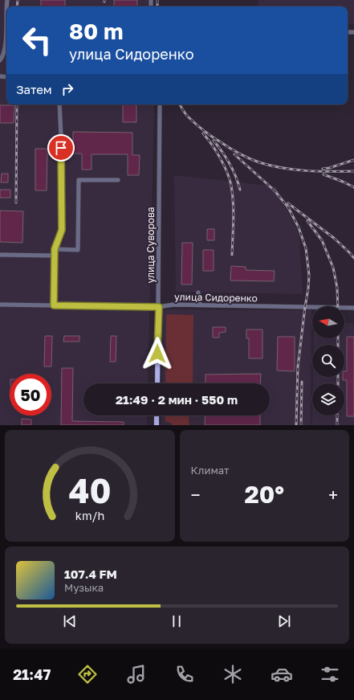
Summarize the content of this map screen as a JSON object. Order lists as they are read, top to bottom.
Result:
{
  "streets": {
    "main road": ["улица Суворова"],
    "street": ["улица Сидоренко"]
  },
  "crossings": [
    ["улица Суворова", "улица Сидоренко"]
  ],
  "north": "left",
  "page": {
    "turn": ["80 m", "улица Сидоренко"],
    "then": "Затем",
    "limit": "50",
    "trip": "21:49 · 2 мин · 550 m",
    "tile": "Климат",
    "heat": ["−", "20°", "+"],
    "song": ["107.4 FM", "Музыка"],
    "tabs": "21:47",
    "gauge": ["40", "km/h"]
  }
}
